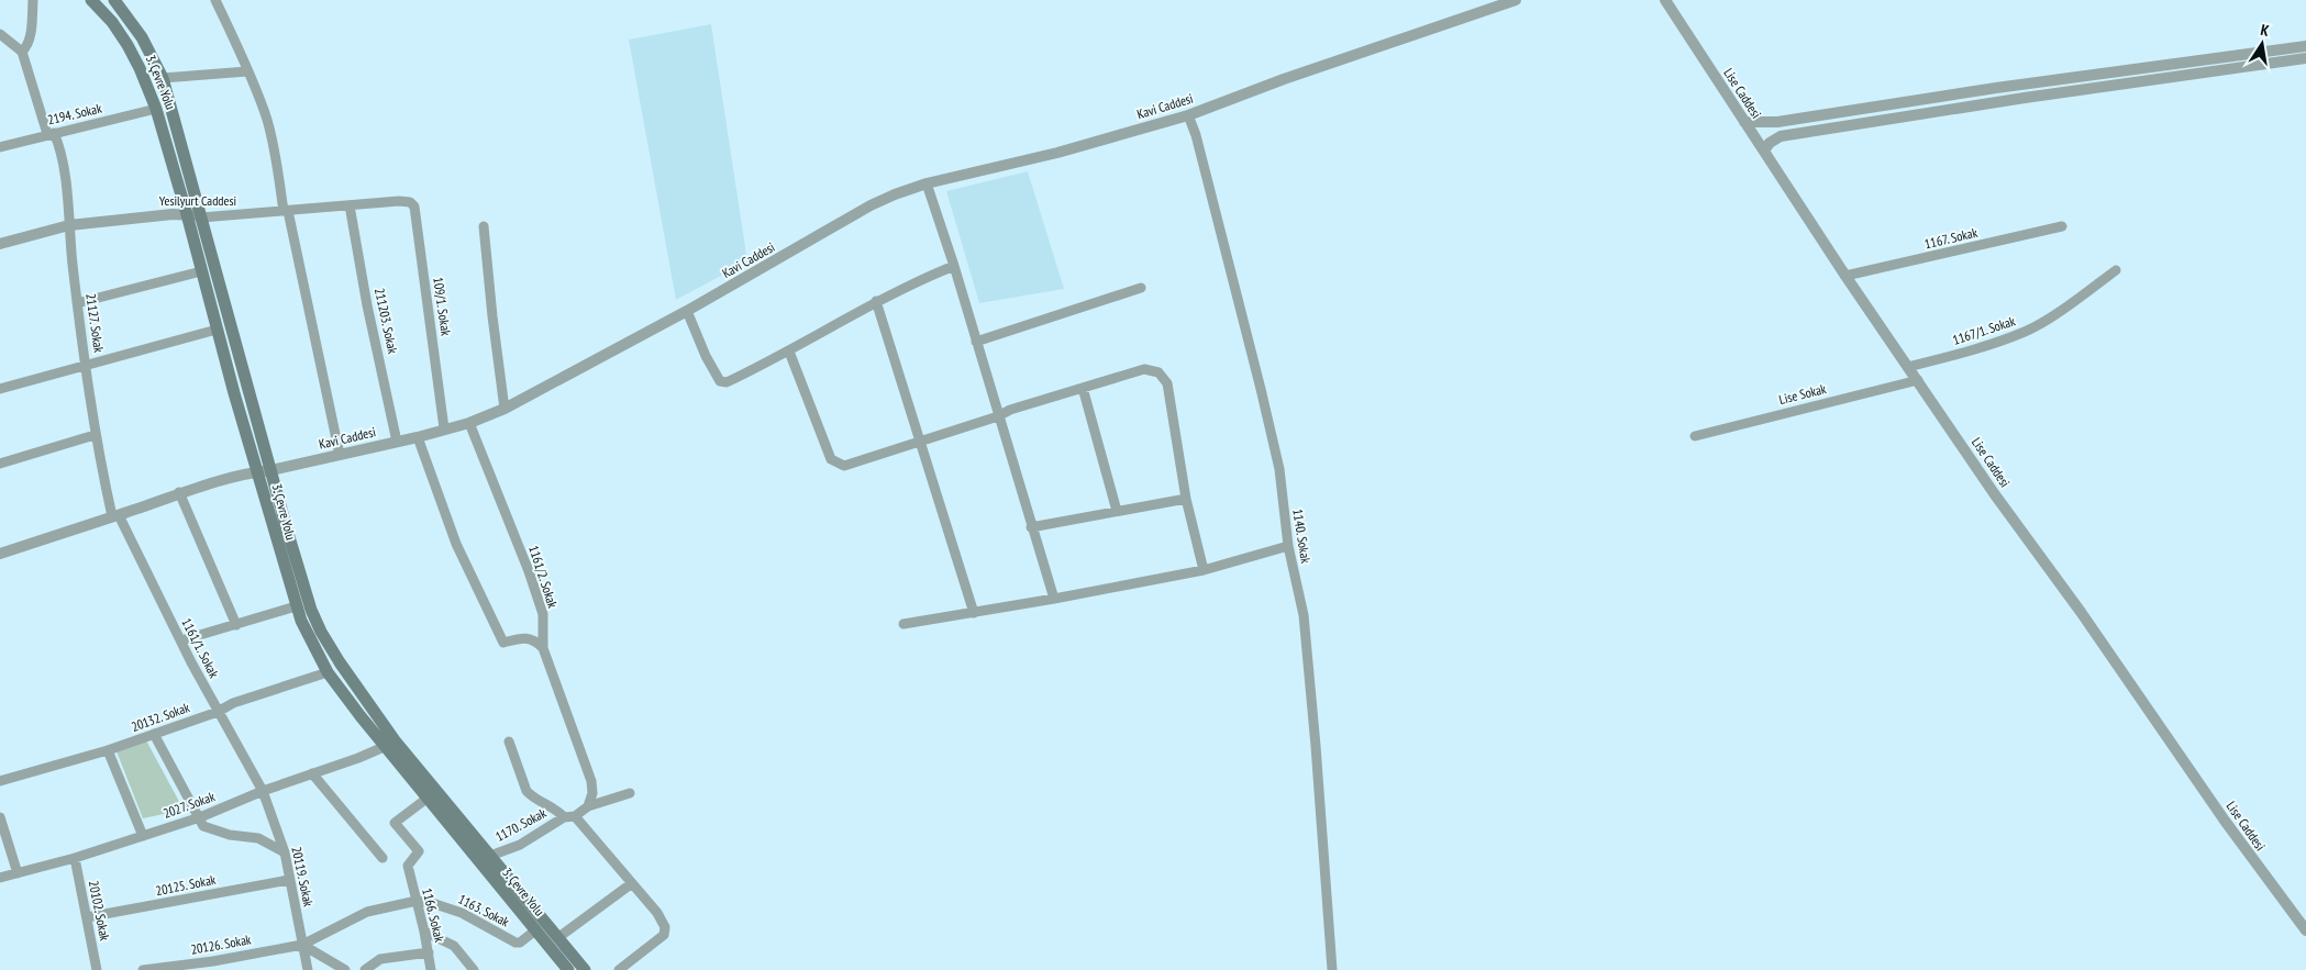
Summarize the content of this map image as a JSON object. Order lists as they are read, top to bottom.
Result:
{
  "streets": {
    "main road": ["3. Çevre Yolu"],
    "street": [
      "Lise Caddesi",
      "Kavi Caddesi",
      "2194. Sokak",
      "Yesilyurt Caddesi",
      "1167. Sokak",
      "109/1. Sokak",
      "211203. Sokak",
      "21127. Sokak",
      "1167/1. Sokak",
      "Lise Sokak",
      "1140. Sokak",
      "1161/2. Sokak",
      "1161/1. Sokak",
      "20132. Sokak",
      "2027. Sokak",
      "1170. Sokak",
      "20119. Sokak",
      "20125. Sokak",
      "20102. Sokak",
      "1163. Sokak",
      "1166. Sokak",
      "20126. Sokak"
    ]
  },
  "crossings": [
    ["3. Çevre Yolu", "Kavi Caddesi"],
    ["3. Çevre Yolu", "2194. Sokak"],
    ["3. Çevre Yolu", "Yesilyurt Caddesi"],
    ["3. Çevre Yolu", "20132. Sokak"],
    ["3. Çevre Yolu", "2027. Sokak"],
    ["3. Çevre Yolu", "1170. Sokak"],
    ["3. Çevre Yolu", "1163. Sokak"],
    ["3. Çevre Yolu", "1166. Sokak"],
    ["Lise Caddesi", "1167. Sokak"],
    ["Lise Caddesi", "1167/1. Sokak"],
    ["Lise Caddesi", "Lise Sokak"],
    ["Kavi Caddesi", "109/1. Sokak"],
    ["Kavi Caddesi", "211203. Sokak"],
    ["Kavi Caddesi", "21127. Sokak"],
    ["Kavi Caddesi", "1140. Sokak"],
    ["Kavi Caddesi", "1161/2. Sokak"],
    ["Kavi Caddesi", "1161/1. Sokak"],
    ["2194. Sokak", "21127. Sokak"],
    ["Yesilyurt Caddesi", "109/1. Sokak"],
    ["Yesilyurt Caddesi", "211203. Sokak"],
    ["Yesilyurt Caddesi", "21127. Sokak"],
    ["21127. Sokak", "1161/1. Sokak"],
    ["1161/1. Sokak", "20132. Sokak"],
    ["1161/1. Sokak", "2027. Sokak"],
    ["1161/1. Sokak", "20119. Sokak"],
    ["2027. Sokak", "20119. Sokak"],
    ["2027. Sokak", "20102. Sokak"],
    ["20119. Sokak", "20125. Sokak"],
    ["20119. Sokak", "20126. Sokak"],
    ["20125. Sokak", "20102. Sokak"],
    ["1163. Sokak", "1166. Sokak"],
    ["1163. Sokak", "20126. Sokak"],
    ["1166. Sokak", "20126. Sokak"]
  ],
  "north": "top"
}
